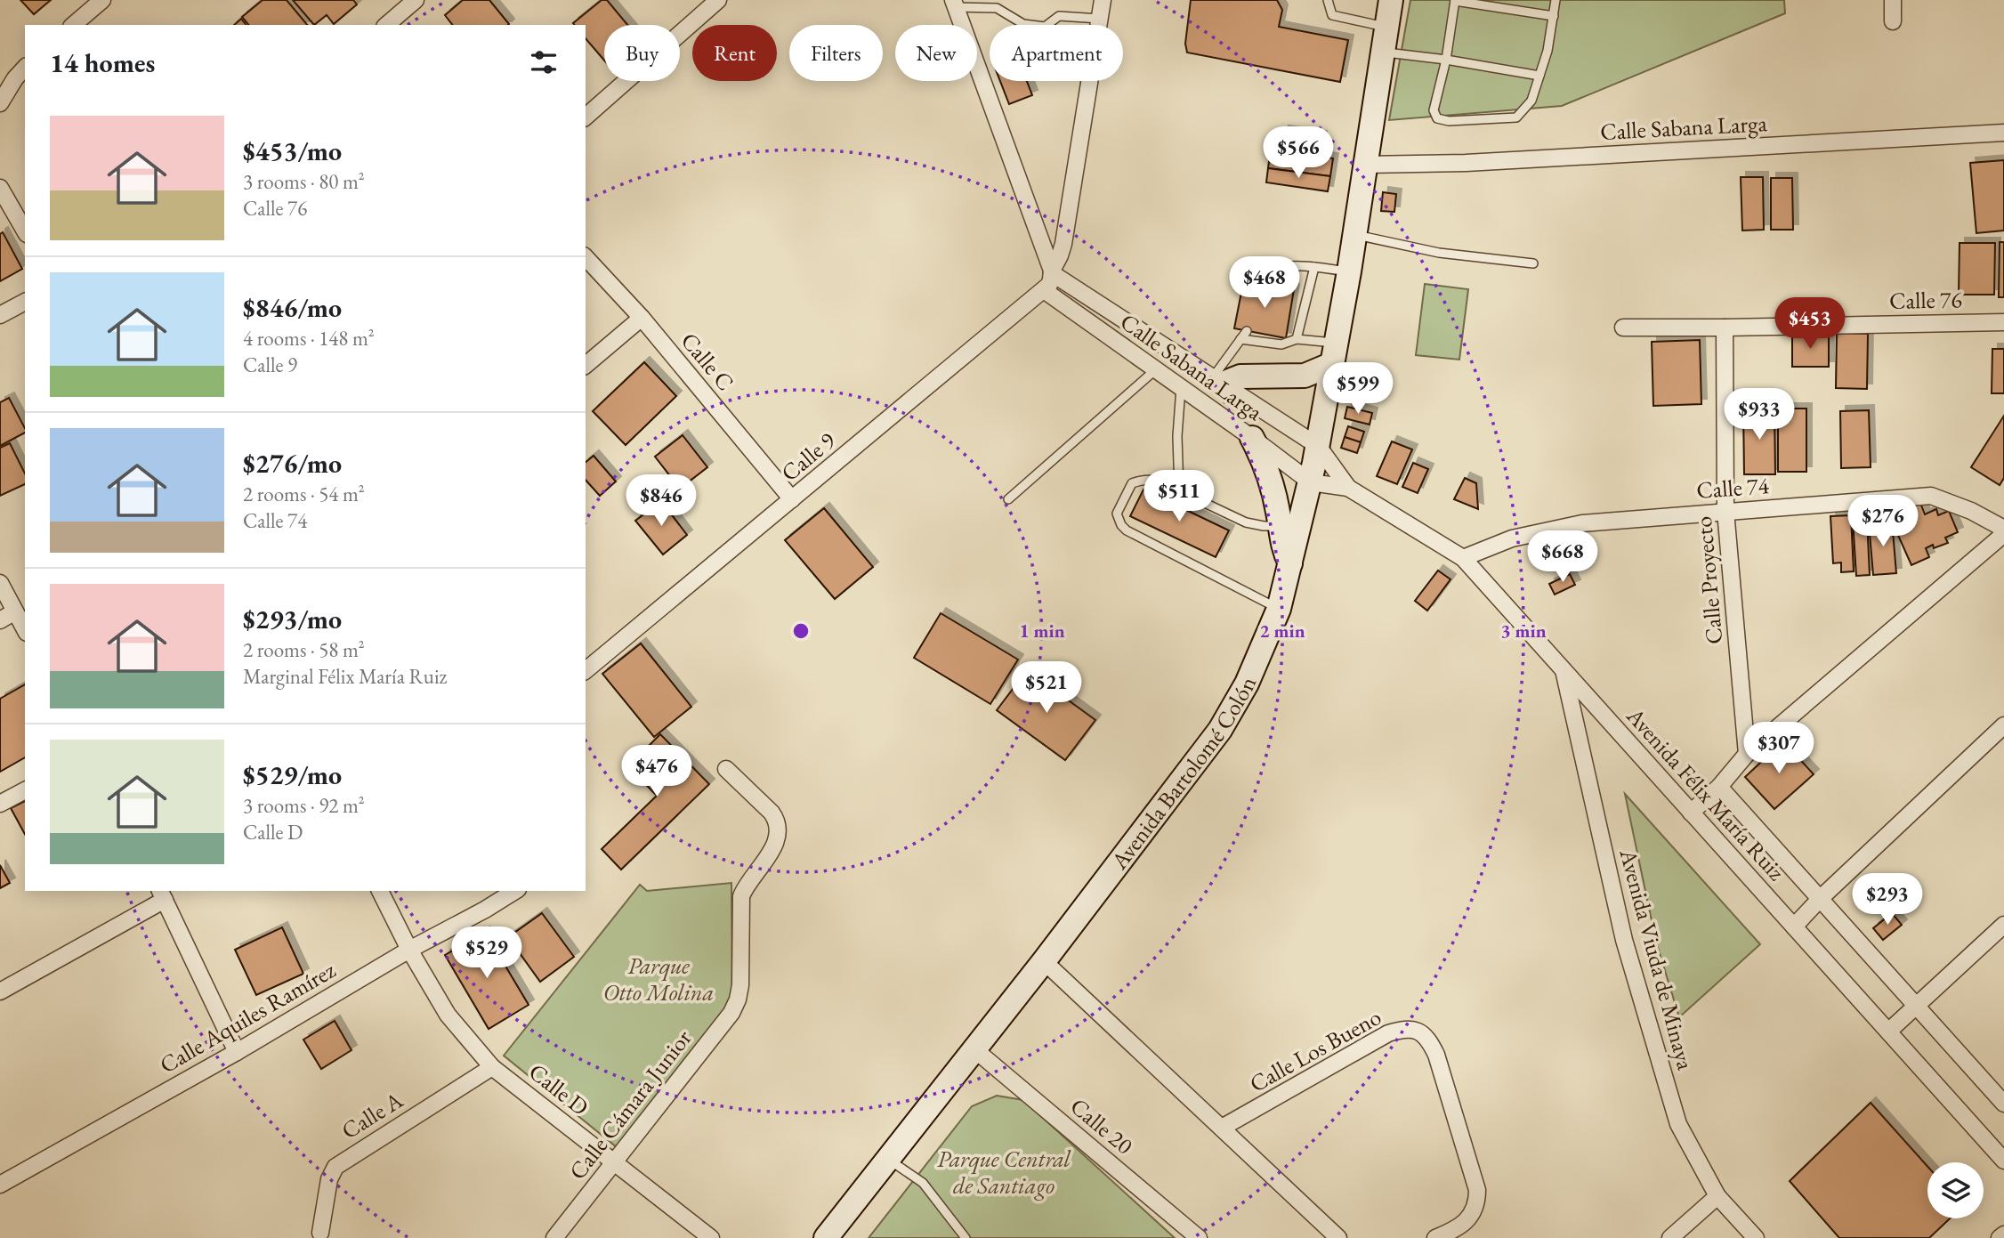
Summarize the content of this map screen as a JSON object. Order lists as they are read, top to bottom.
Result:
{
  "streets": {
    "main road": ["Avenida Bartolomé Colón"],
    "street": [
      "Calle Sabana Larga",
      "Calle 76",
      "Calle C",
      "Calle 9",
      "Calle 74",
      "Calle Proyecto",
      "Avenida Félix María Ruiz",
      "Avenida Viuda de Minaya",
      "Calle Aquiles Ramírez",
      "Calle Los Bueno",
      "Calle D",
      "Calle Cámara Junior",
      "Calle A",
      "Calle 20"
    ]
  },
  "crossings": [
    ["Calle Sabana Larga", "Calle 9"],
    ["Calle Sabana Larga", "Avenida Bartolomé Colón"],
    ["Calle Sabana Larga", "Avenida Félix María Ruiz"],
    ["Calle 76", "Calle Proyecto"],
    ["Calle C", "Calle 9"],
    ["Calle 74", "Calle Proyecto"],
    ["Calle 74", "Avenida Félix María Ruiz"],
    ["Avenida Bartolomé Colón", "Avenida Félix María Ruiz"],
    ["Avenida Bartolomé Colón", "Calle 20"],
    ["Avenida Félix María Ruiz", "Avenida Viuda de Minaya"],
    ["Calle Aquiles Ramírez", "Calle D"],
    ["Calle D", "Calle Cámara Junior"],
    ["Calle D", "Calle A"]
  ],
  "parks": ["Parque Otto Molina", "Parque Central de Santiago"],
  "page": {
    "chip": [
      "Buy",
      "Rent",
      "Filters",
      "New",
      "Apartment"
    ],
    "heading": "14 homes",
    "list": [
      {
        "name": "$453/mo",
        "note": "3 rooms · 80 m² · Calle 76"
      },
      {
        "name": "$846/mo",
        "note": "4 rooms · 148 m² · Calle 9"
      },
      {
        "name": "$276/mo",
        "note": "2 rooms · 54 m² · Calle 74"
      },
      {
        "name": "$293/mo",
        "note": "2 rooms · 58 m² · Marginal Félix María Ruiz"
      },
      {
        "name": "$529/mo",
        "note": "3 rooms · 92 m² · Calle D"
      }
    ],
    "price": [
      "$566",
      "$468",
      "$453",
      "$599",
      "$933",
      "$511",
      "$846",
      "$276",
      "$668",
      "$521",
      "$307",
      "$476",
      "$293",
      "$529"
    ]
  },
  "rings": ["1 min", "2 min", "3 min"]
}
